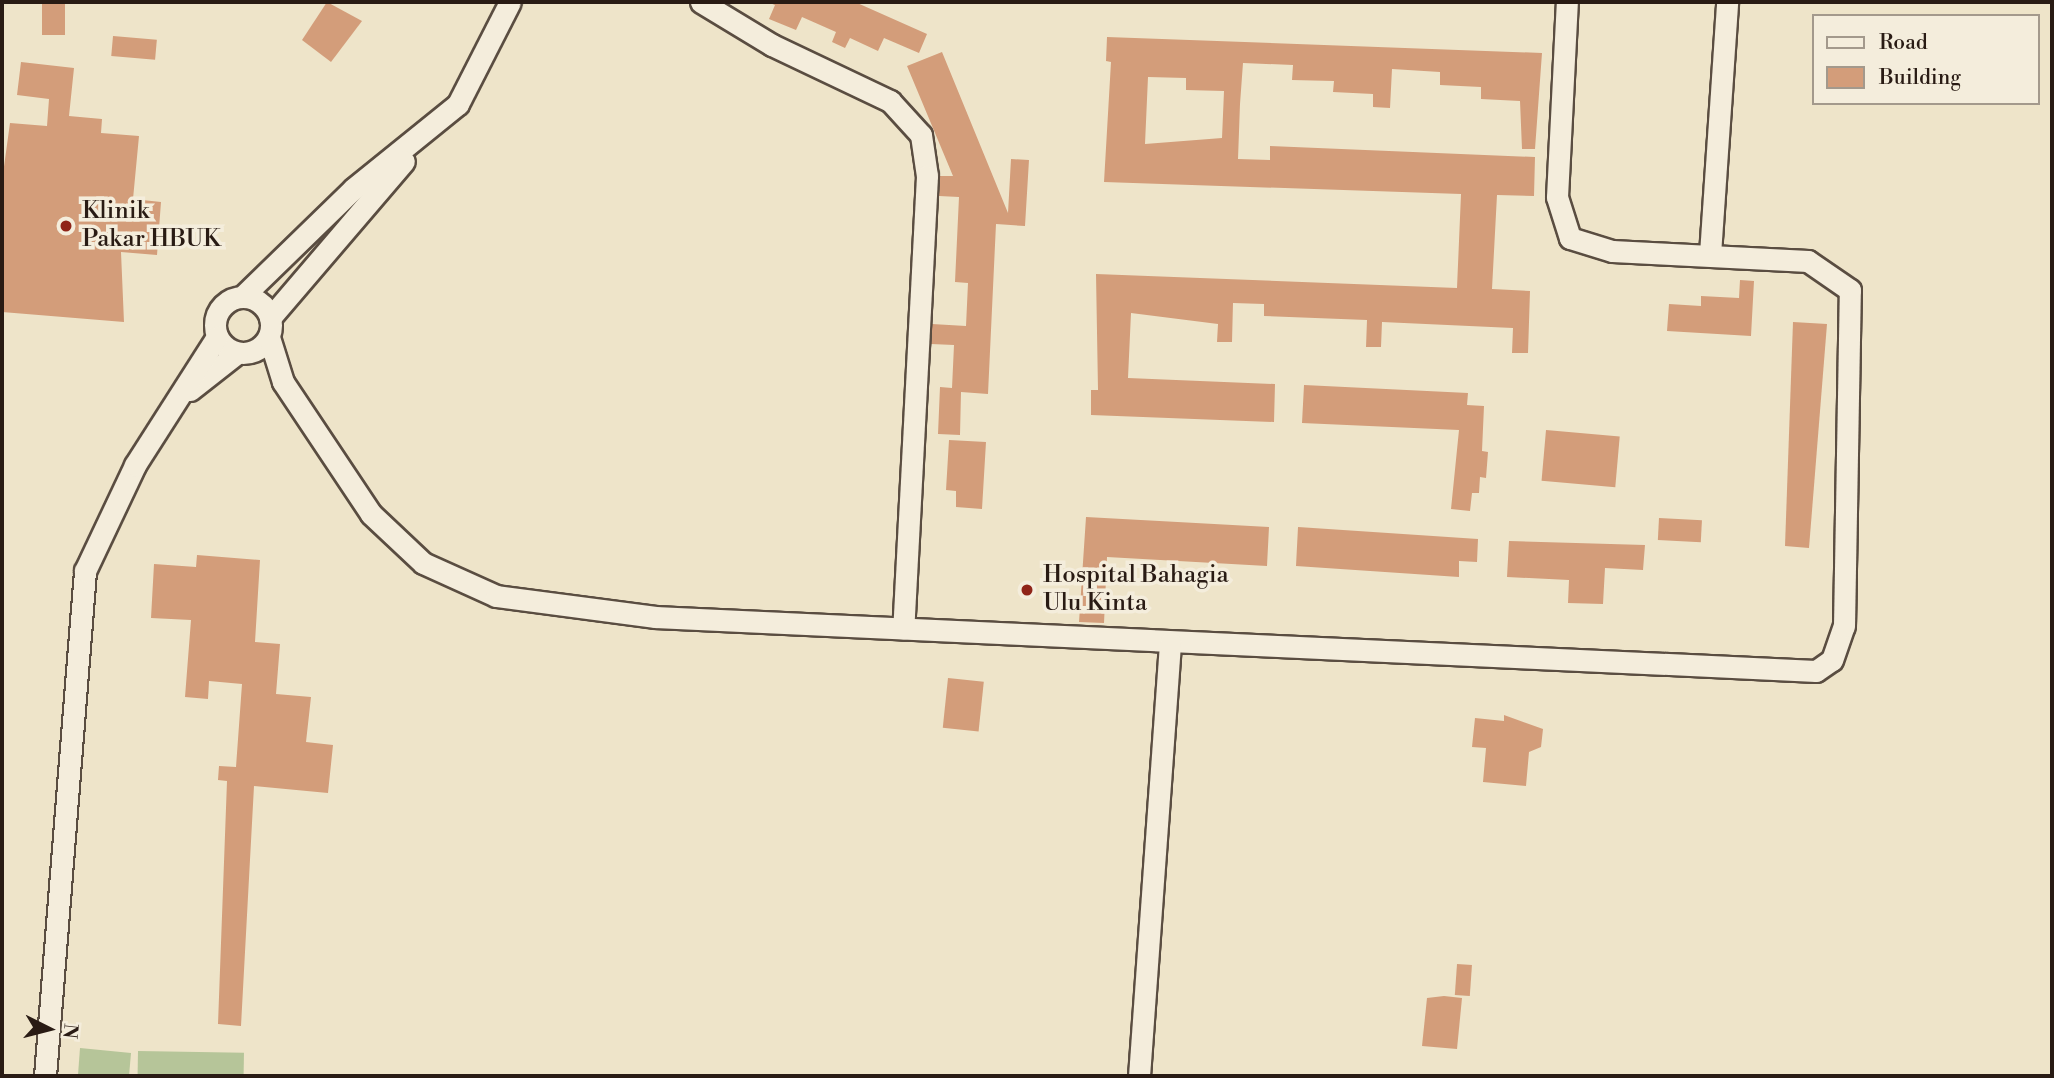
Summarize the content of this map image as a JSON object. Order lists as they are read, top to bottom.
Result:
{
  "places": ["Klinik Pakar HBUK", "Hospital Bahagia Ulu Kinta"],
  "legend": ["Road", "Building"],
  "north": "right"
}
